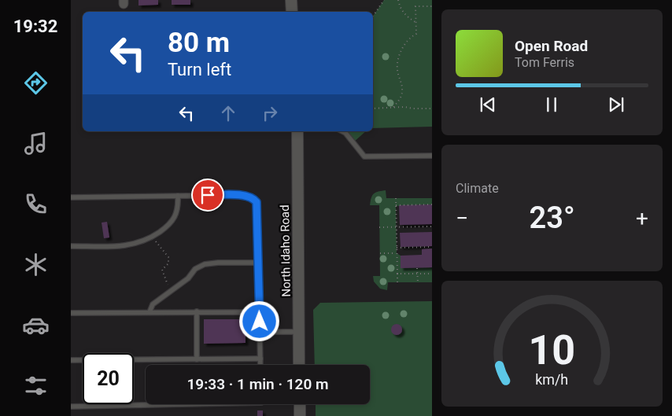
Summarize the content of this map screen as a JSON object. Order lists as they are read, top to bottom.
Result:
{
  "streets": {
    "street": ["North Idaho Road"]
  },
  "page": {
    "tabs": "19:32",
    "turn": ["80 m", "Turn left"],
    "song": ["Open Road", "Tom Ferris"],
    "tile": "Climate",
    "heat": ["−", "23°", "+"],
    "limit": "20",
    "trip": "19:33 · 1 min · 120 m",
    "gauge": ["10", "km/h"]
  }
}
